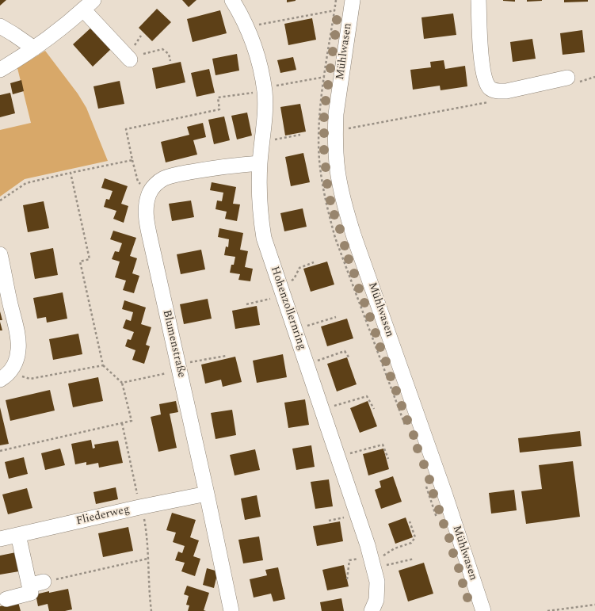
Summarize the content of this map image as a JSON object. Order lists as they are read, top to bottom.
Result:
{
  "streets": {
    "street": [
      "Mühlwasen",
      "Hohenzollernring",
      "Blumenstraße",
      "Fliederweg"
    ]
  },
  "crossings": [
    ["Hohenzollernring", "Blumenstraße"],
    ["Blumenstraße", "Fliederweg"]
  ]
}
